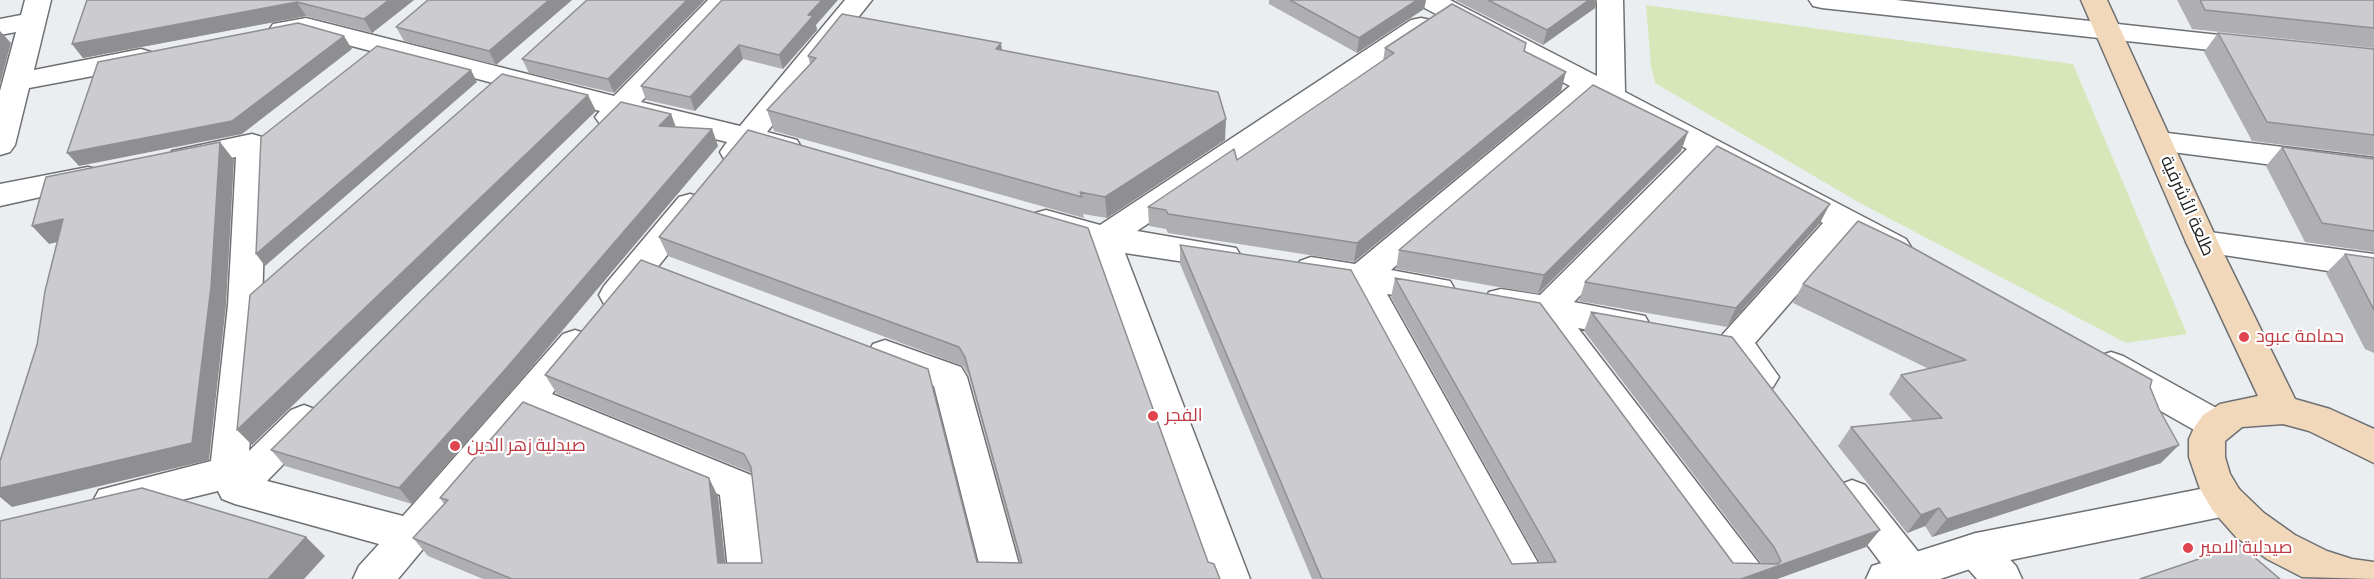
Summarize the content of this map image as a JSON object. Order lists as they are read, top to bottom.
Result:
{
  "streets": {
    "main road": ["طلعة الأشرفية"]
  },
  "places": [
    "حمامة عبود",
    "الفجر",
    "صيدلية زهر الدين",
    "صيدلية الامير"
  ]
}
